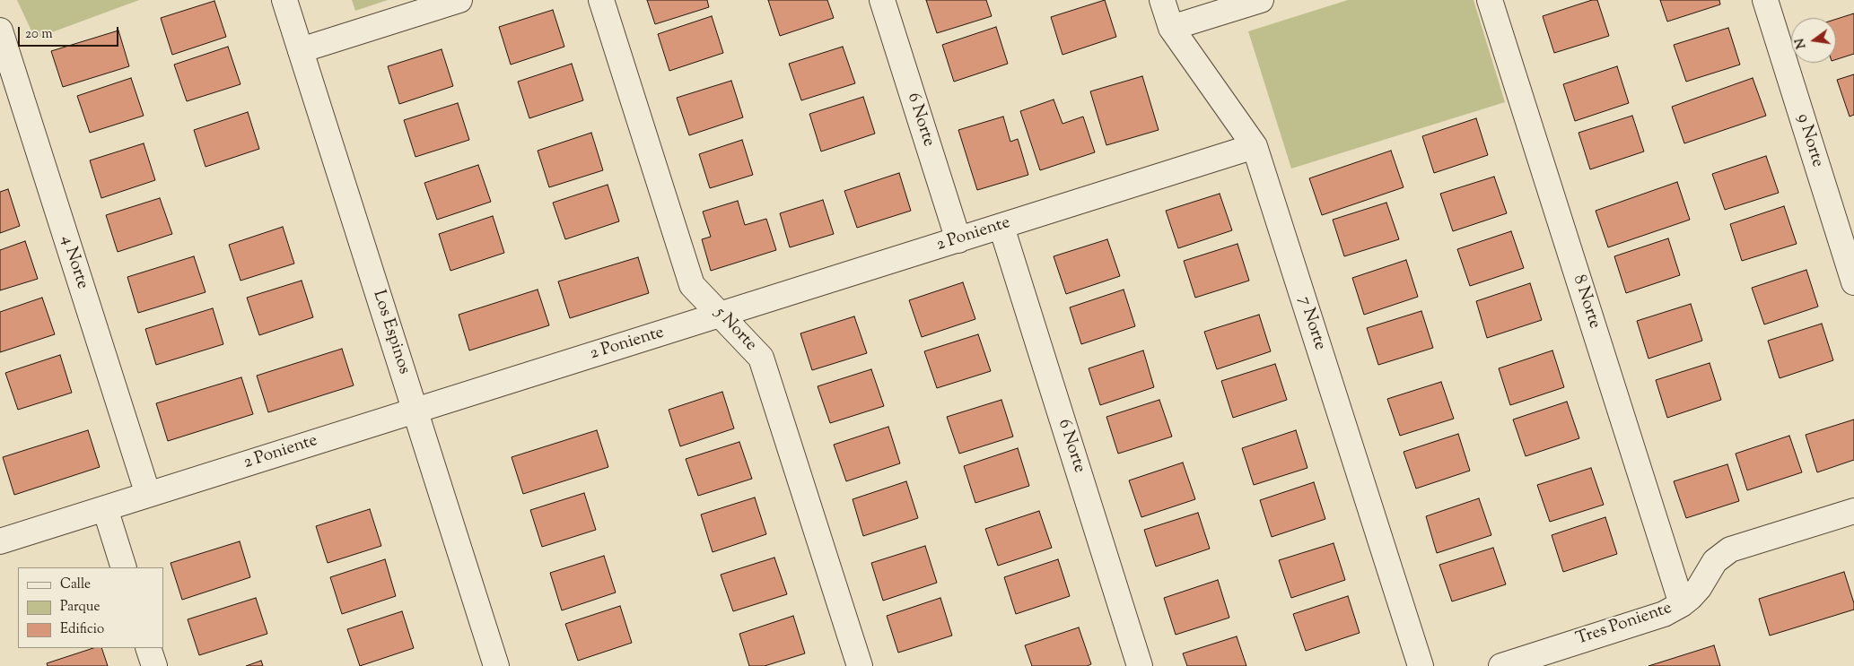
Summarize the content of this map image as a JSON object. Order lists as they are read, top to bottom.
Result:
{
  "streets": {
    "street": [
      "6 Norte",
      "9 Norte",
      "2 Poniente",
      "4 Norte",
      "8 Norte",
      "7 Norte",
      "5 Norte",
      "Los Espinos",
      "Tres Poniente"
    ]
  },
  "crossings": [
    ["6 Norte", "2 Poniente"],
    ["2 Poniente", "4 Norte"],
    ["2 Poniente", "7 Norte"],
    ["2 Poniente", "5 Norte"],
    ["2 Poniente", "Los Espinos"],
    ["8 Norte", "Tres Poniente"]
  ],
  "legend": ["Calle", "Parque", "Edificio"],
  "scale_bar": "20 m",
  "north": "left"
}
